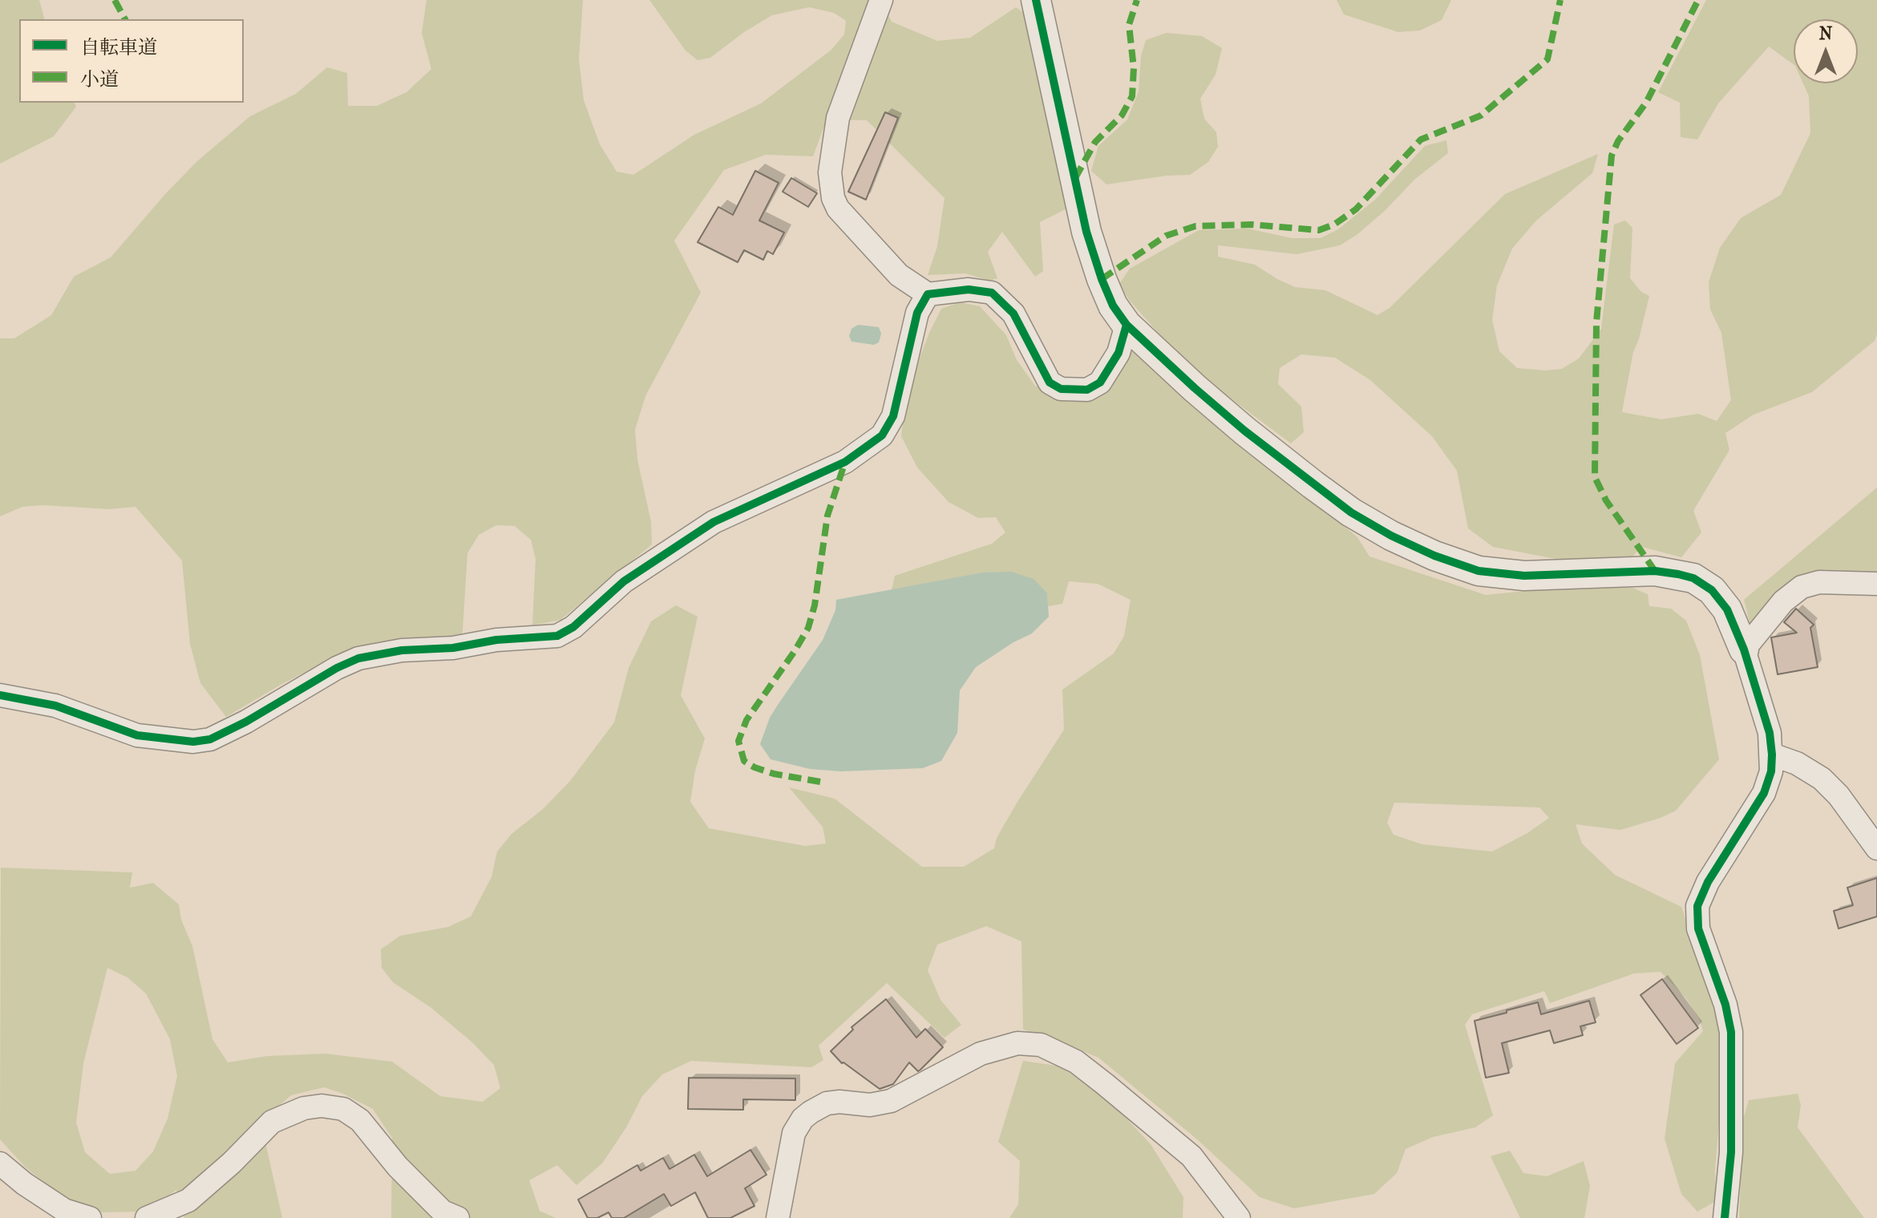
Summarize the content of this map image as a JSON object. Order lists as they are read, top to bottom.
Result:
{
  "legend": ["自転車道", "小道"],
  "north": "top"
}
